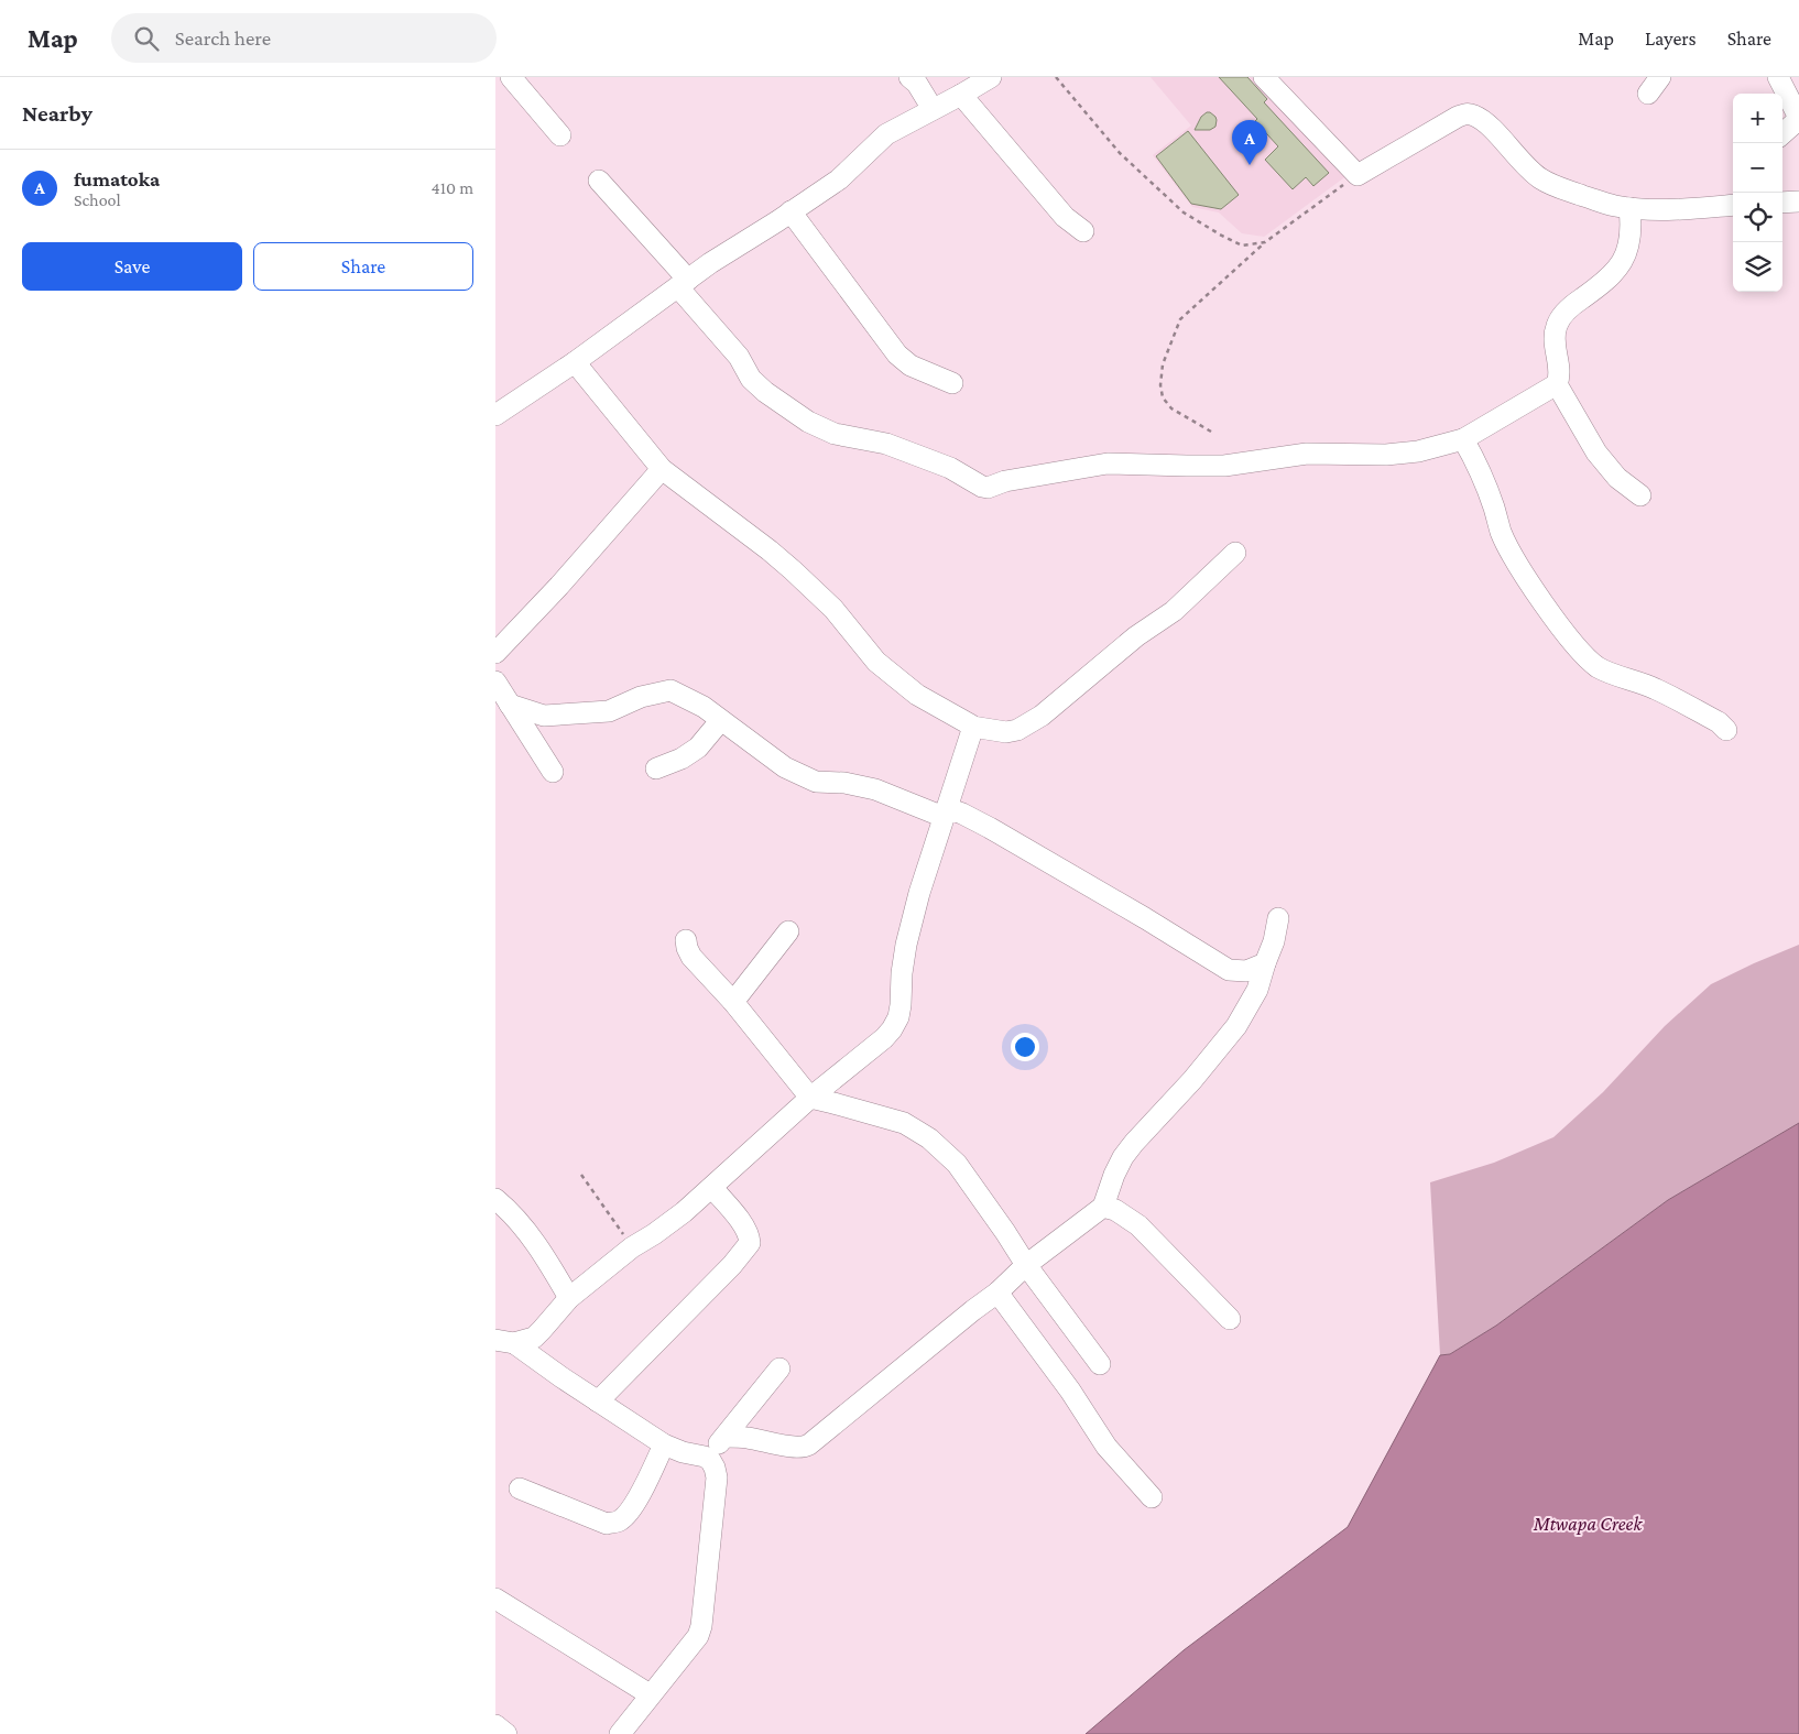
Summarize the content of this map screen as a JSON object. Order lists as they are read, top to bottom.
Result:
{
  "water": ["Mtwapa Creek"],
  "page": {
    "header": "Map",
    "search": "Search here",
    "nav": ["Map", "Layers", "Share"],
    "heading": "Nearby",
    "map_buttons": ["+", "−"],
    "pins": "A",
    "list": [
      {
        "mark": "A",
        "name": "fumatoka",
        "note": "School",
        "value": "410 m"
      }
    ],
    "buttons": ["Save", "Share"]
  }
}
